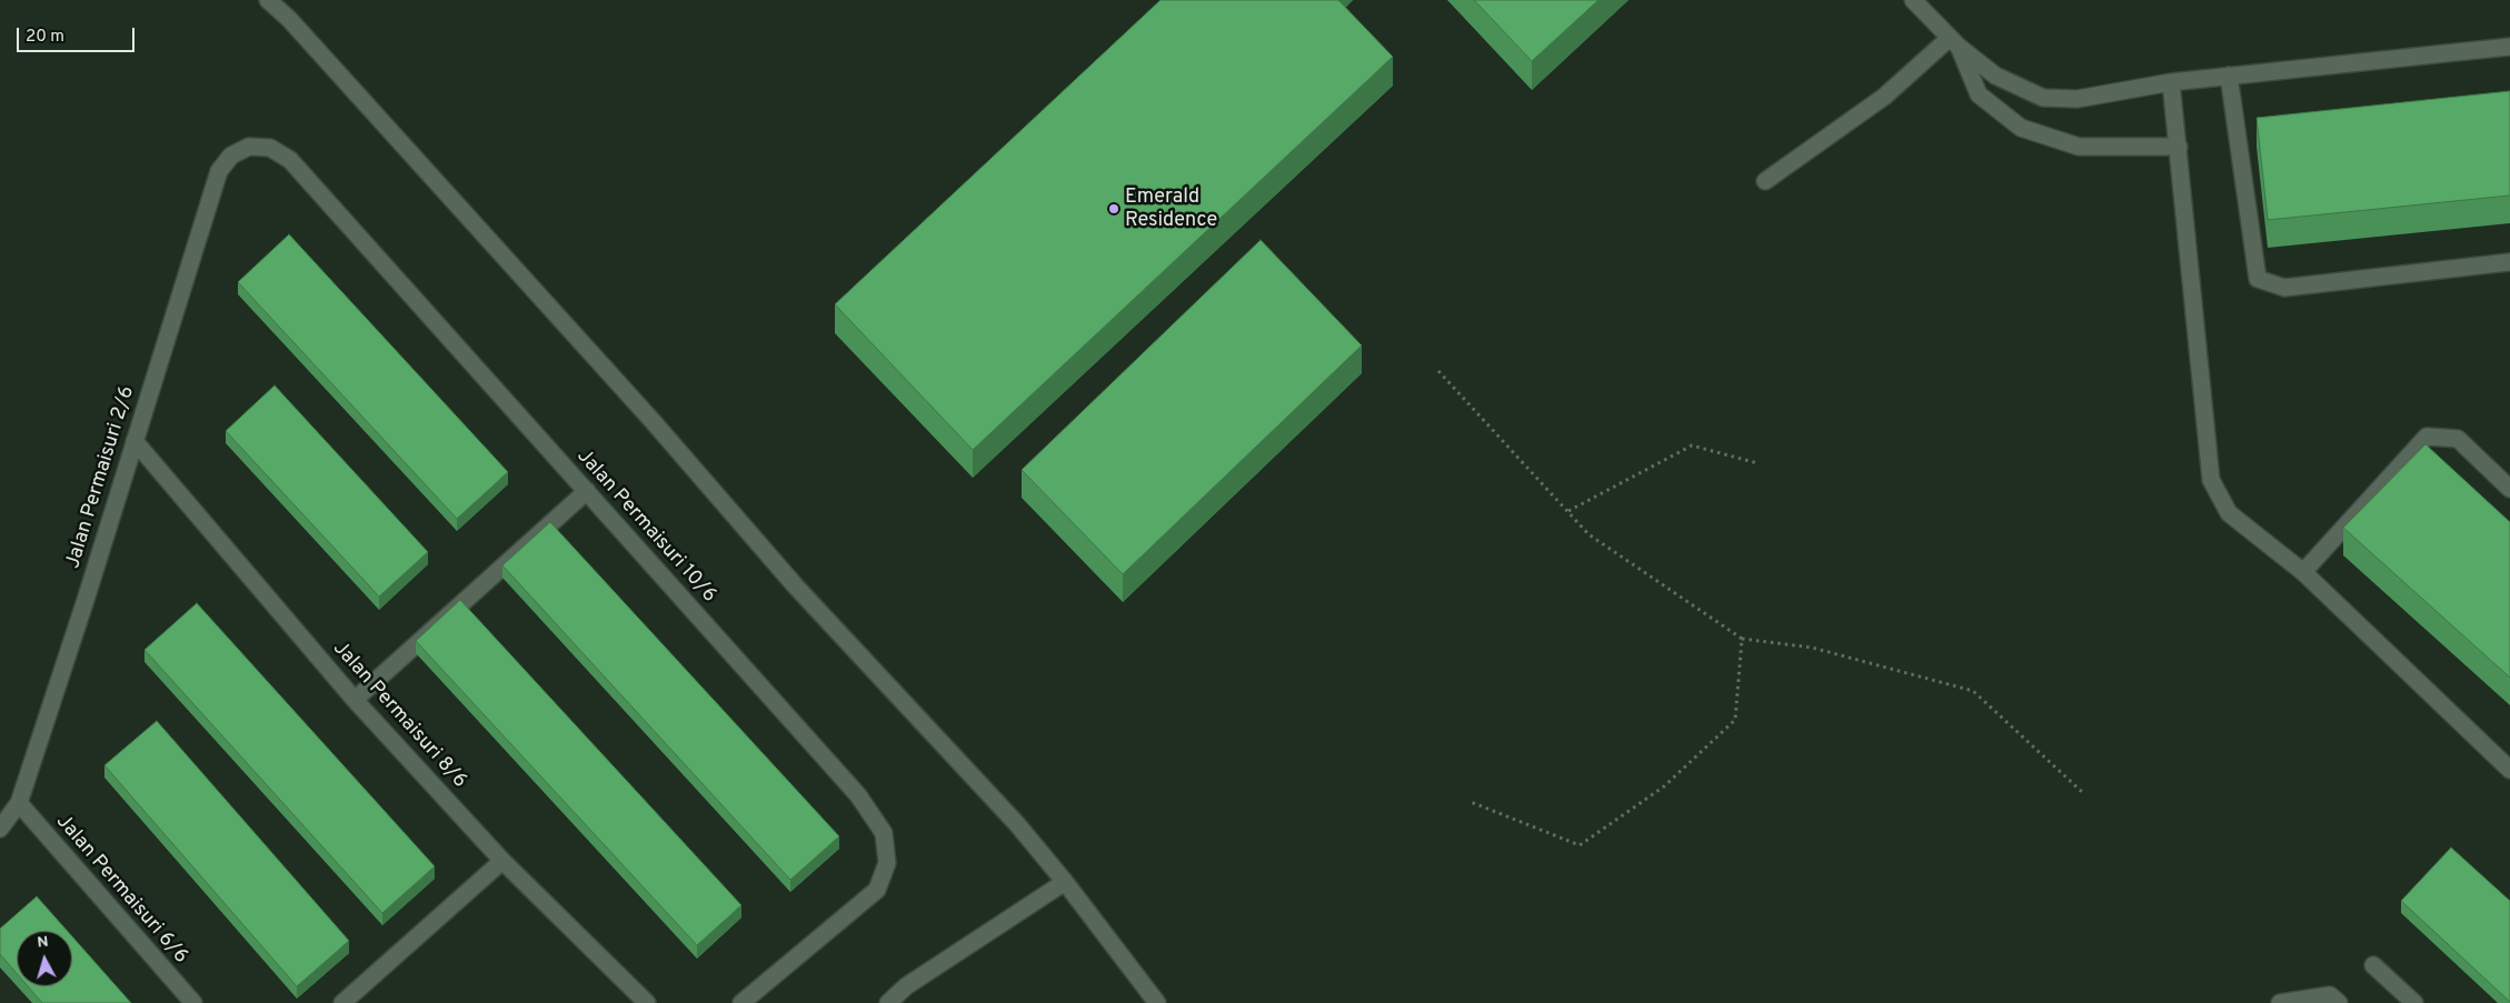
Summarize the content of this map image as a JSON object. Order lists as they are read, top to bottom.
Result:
{
  "streets": {
    "street": [
      "Jalan Permaisuri 2/6",
      "Jalan Permaisuri 10/6",
      "Jalan Permaisuri 8/6",
      "Jalan Permaisuri 6/6"
    ]
  },
  "crossings": [
    ["Jalan Permaisuri 2/6", "Jalan Permaisuri 10/6"],
    ["Jalan Permaisuri 2/6", "Jalan Permaisuri 8/6"],
    ["Jalan Permaisuri 2/6", "Jalan Permaisuri 6/6"]
  ],
  "places": ["Emerald Residence"],
  "scale_bar": "20 m",
  "north": "top"
}
